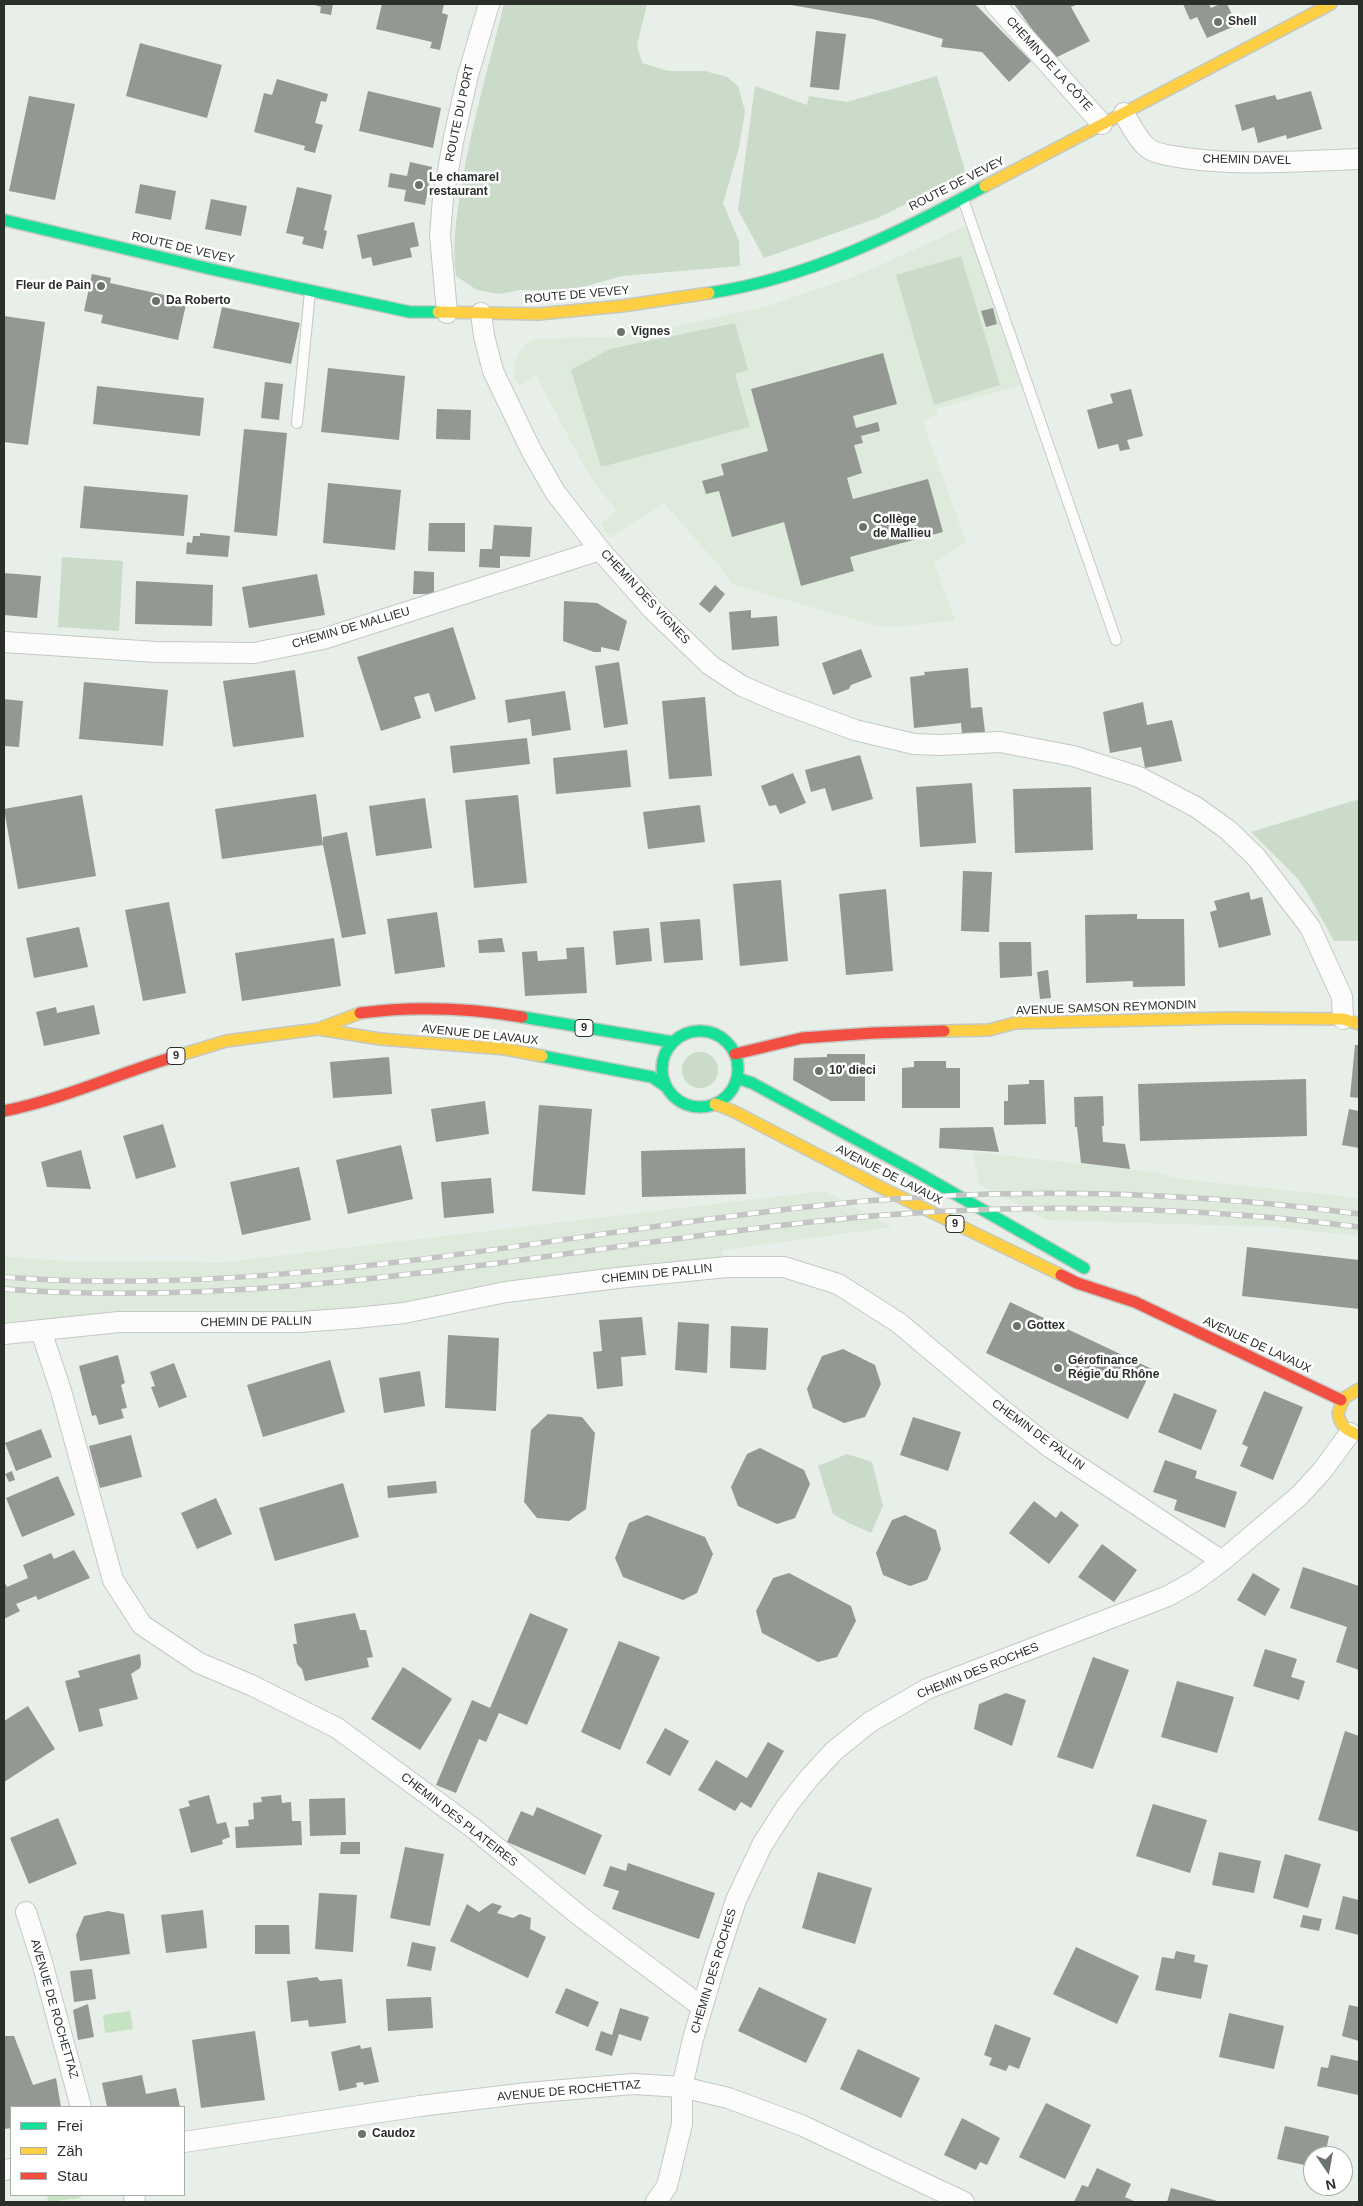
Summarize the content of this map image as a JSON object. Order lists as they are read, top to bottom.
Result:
{
  "streets": {
    "main road": [
      "ROUTE DE VEVEY",
      "AVENUE SAMSON REYMONDIN",
      "9",
      "AVENUE DE LAVAUX"
    ],
    "street": [
      "CHEMIN DE LA CÔTE",
      "ROUTE DU PORT",
      "CHEMIN DAVEL",
      "CHEMIN DES VIGNES",
      "CHEMIN DE MALLIEU",
      "CHEMIN DE PALLIN",
      "CHEMIN DES ROCHES",
      "CHEMIN DES PLATEIRES",
      "AVENUE DE ROCHETTAZ"
    ]
  },
  "crossings": [
    ["CHEMIN DE LA CÔTE", "ROUTE DE VEVEY"],
    ["ROUTE DU PORT", "ROUTE DE VEVEY"],
    ["CHEMIN DAVEL", "ROUTE DE VEVEY"],
    ["ROUTE DE VEVEY", "CHEMIN DES VIGNES"],
    ["CHEMIN DES VIGNES", "CHEMIN DE MALLIEU"],
    ["CHEMIN DES VIGNES", "AVENUE SAMSON REYMONDIN"],
    ["AVENUE SAMSON REYMONDIN", "AVENUE DE LAVAUX"],
    ["CHEMIN DE PALLIN", "CHEMIN DES ROCHES"],
    ["CHEMIN DE PALLIN", "CHEMIN DES PLATEIRES"],
    ["CHEMIN DES ROCHES", "CHEMIN DES PLATEIRES"],
    ["CHEMIN DES ROCHES", "AVENUE DE ROCHETTAZ"]
  ],
  "places": [
    "Shell",
    "Le chamarel restaurant",
    "Fleur de Pain",
    "Da Roberto",
    "Vignes",
    "Collège de Mallieu",
    "10' dieci",
    "Gottex",
    "Gérofinance Régie du Rhône",
    "Caudoz"
  ],
  "legend": ["Frei", "Zäh", "Stau"],
  "north": "bottom"
}
